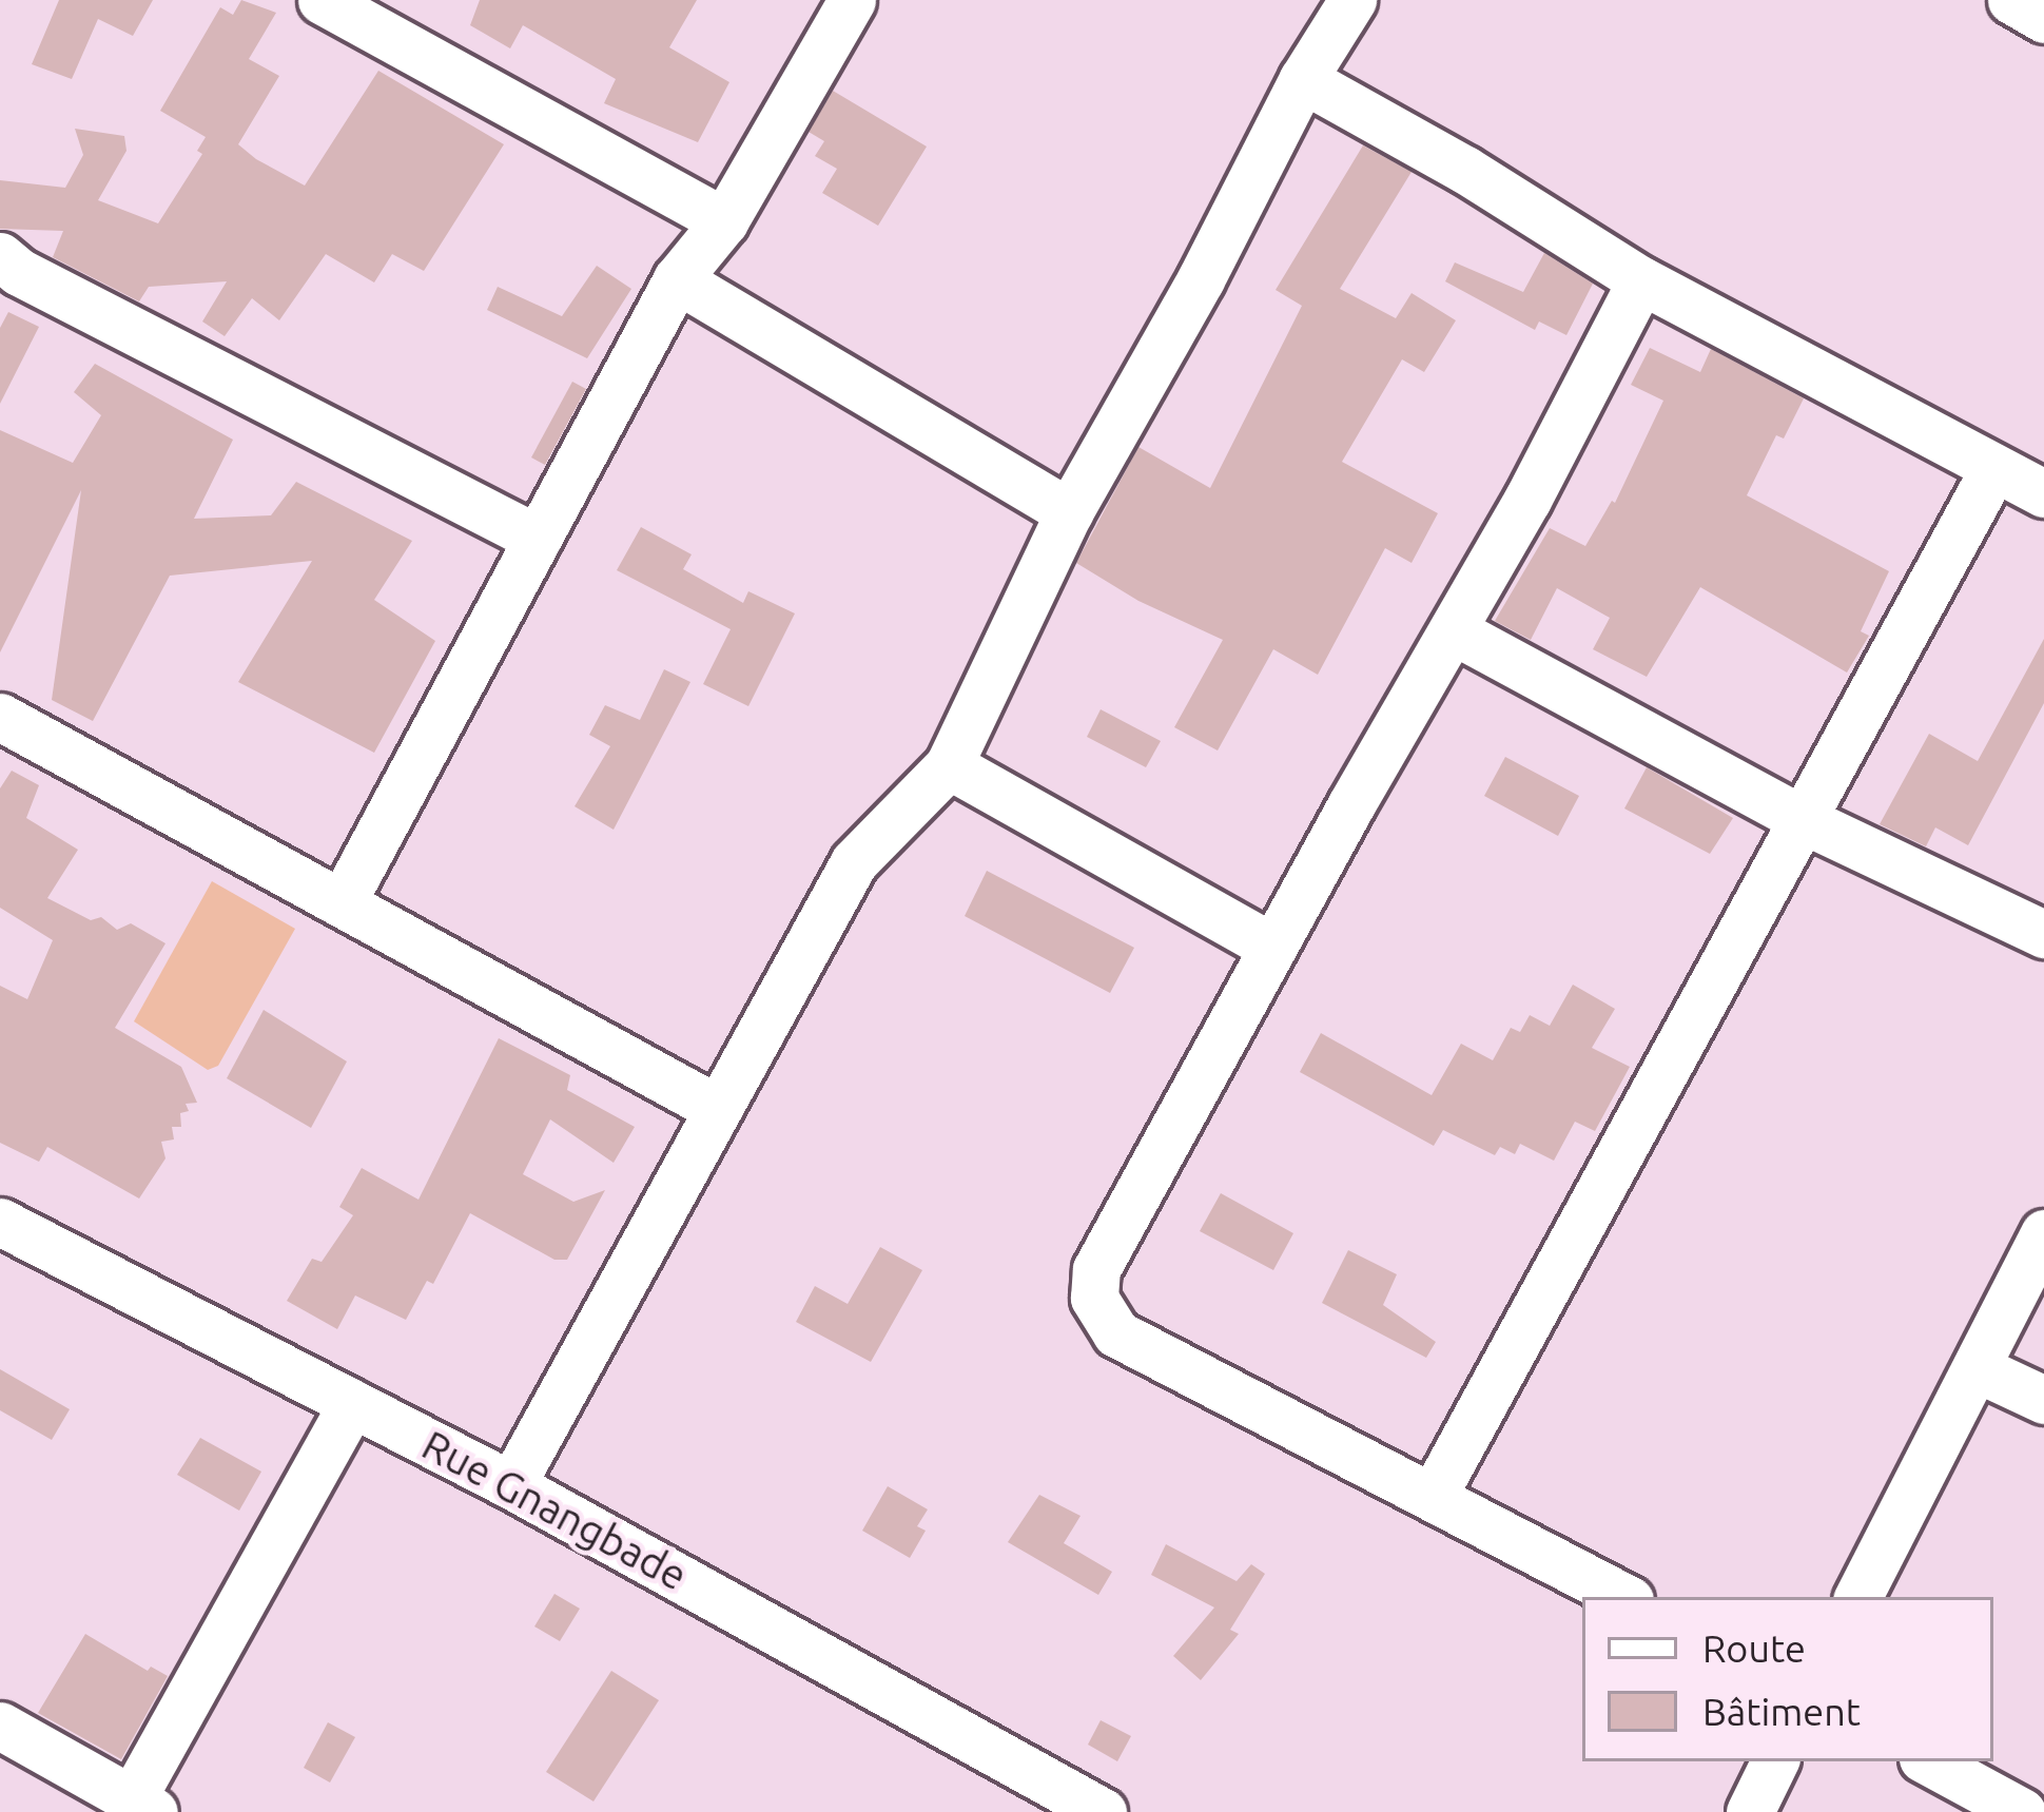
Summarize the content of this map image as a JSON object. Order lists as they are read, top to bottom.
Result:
{
  "streets": {
    "street": ["Rue Gnangbade"]
  },
  "legend": ["Route", "Bâtiment"]
}
